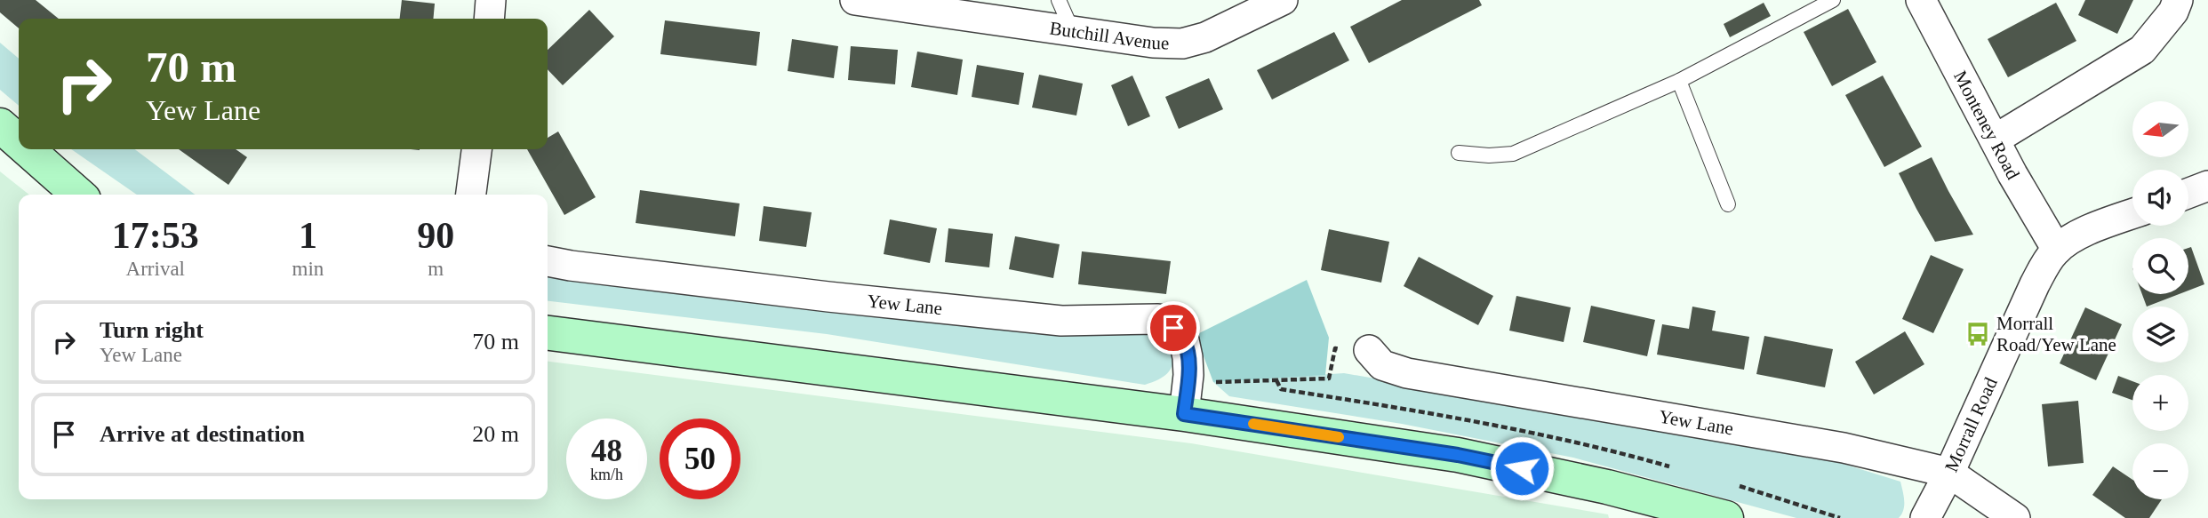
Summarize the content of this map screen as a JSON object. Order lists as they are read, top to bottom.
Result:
{
  "streets": {
    "street": [
      "Butchill Avenue",
      "Monteney Road",
      "Yew Lane",
      "Morrall Road"
    ]
  },
  "crossings": [
    ["Monteney Road", "Morrall Road"],
    ["Yew Lane", "Morrall Road"]
  ],
  "places": {
    "bus stop": ["Morrall Road/Yew Lane"]
  },
  "north": "left",
  "page": {
    "turn": ["70 m", "Yew Lane"],
    "map_buttons": ["+", "−"],
    "eta": [
      "17:53",
      "Arrival",
      "1",
      "min",
      "90",
      "m"
    ],
    "list": [
      {
        "name": "Turn right",
        "note": "Yew Lane",
        "value": "70 m"
      },
      {
        "name": "Arrive at destination",
        "value": "20 m"
      }
    ],
    "speed": "48 km/h",
    "limit": "50"
  }
}
